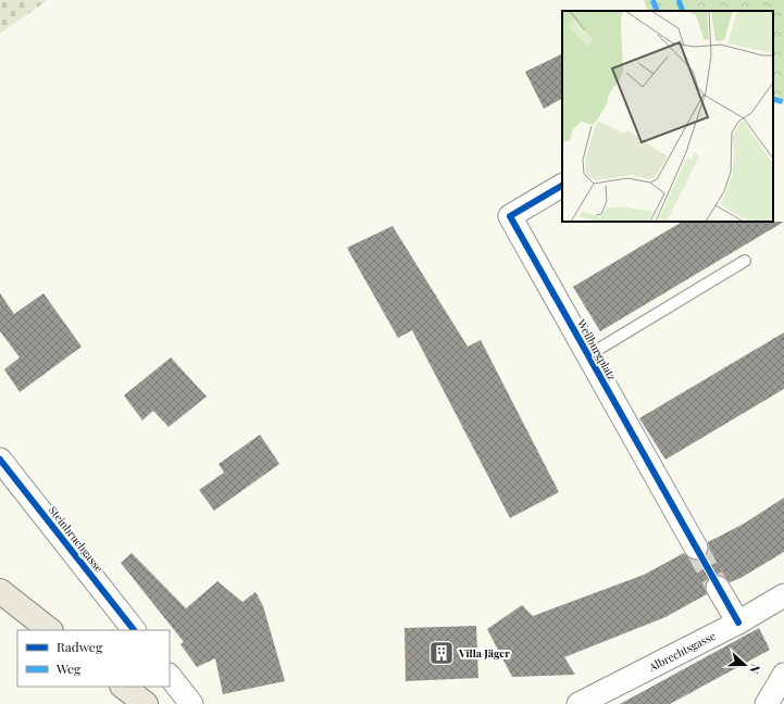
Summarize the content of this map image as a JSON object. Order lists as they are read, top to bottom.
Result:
{
  "streets": {
    "street": ["Weilburgplatz", "Steinbruchgasse", "Albrechtsgasse"]
  },
  "places": {
    "building": ["Villa Jäger"]
  },
  "legend": ["Radweg", "Weg"],
  "north": "right"
}
